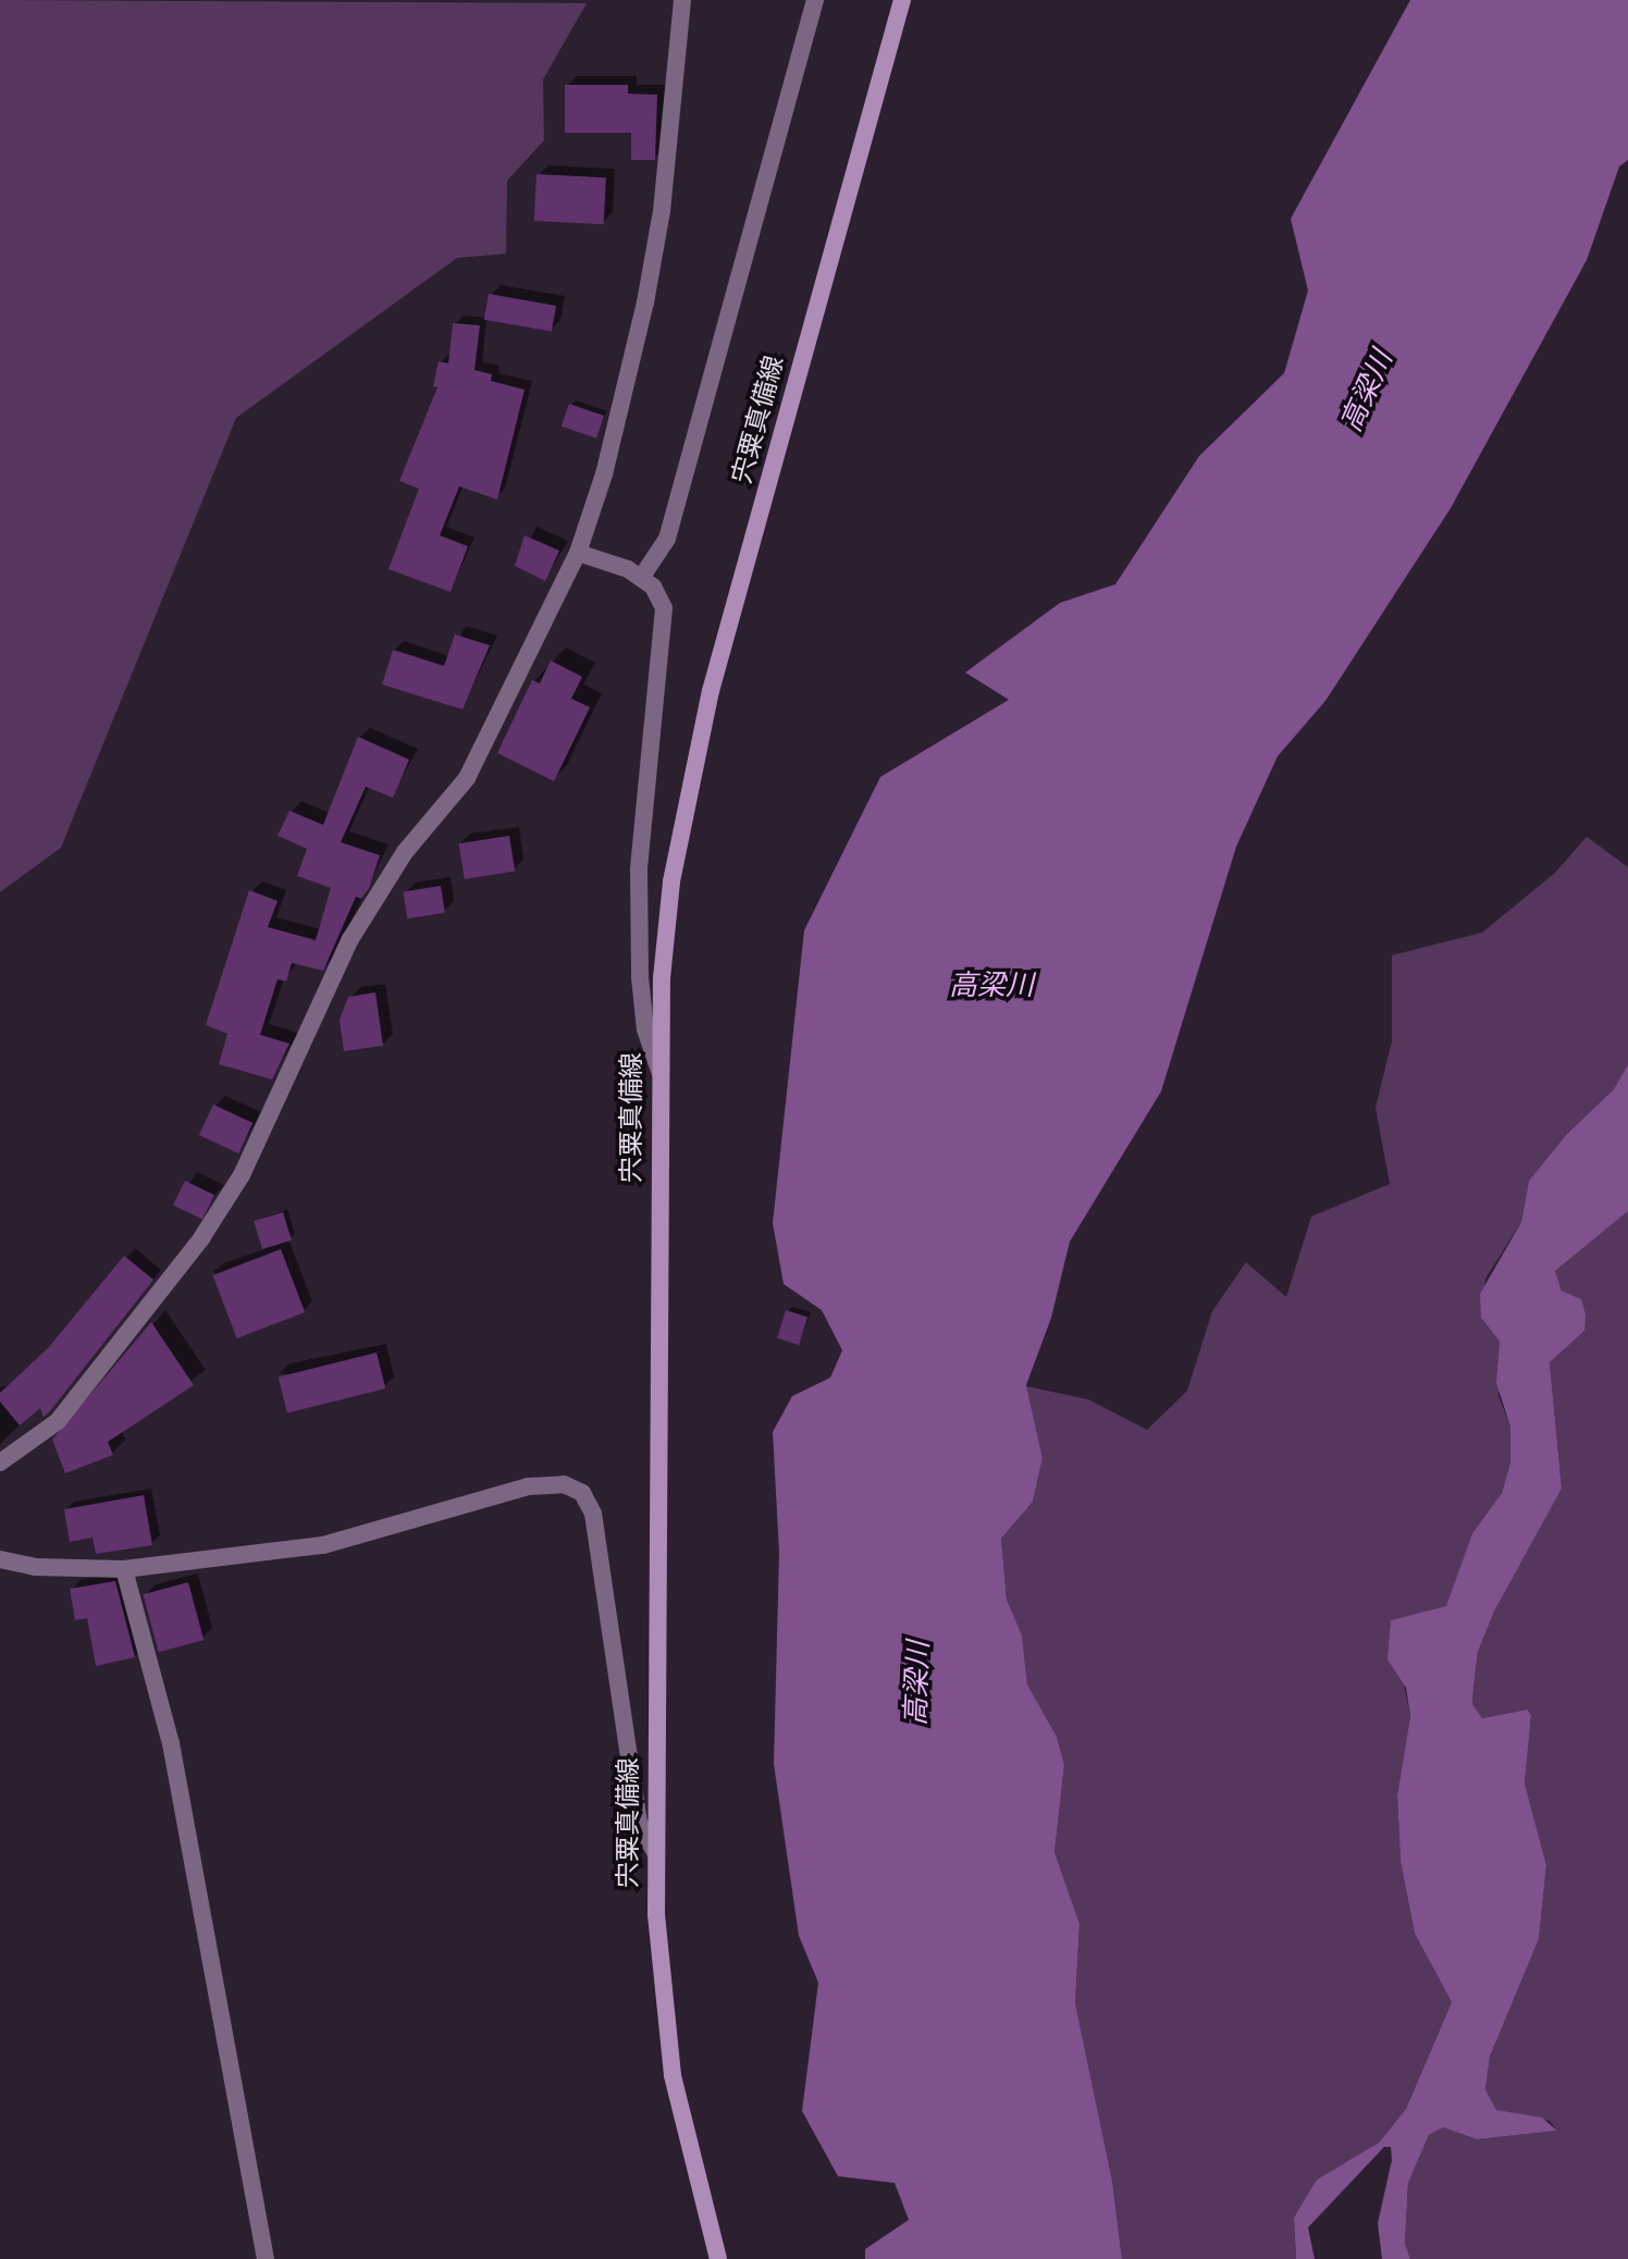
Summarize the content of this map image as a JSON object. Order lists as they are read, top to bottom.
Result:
{
  "streets": {
    "main road": ["宍粟真備線"]
  },
  "water": ["高梁川"]
}
